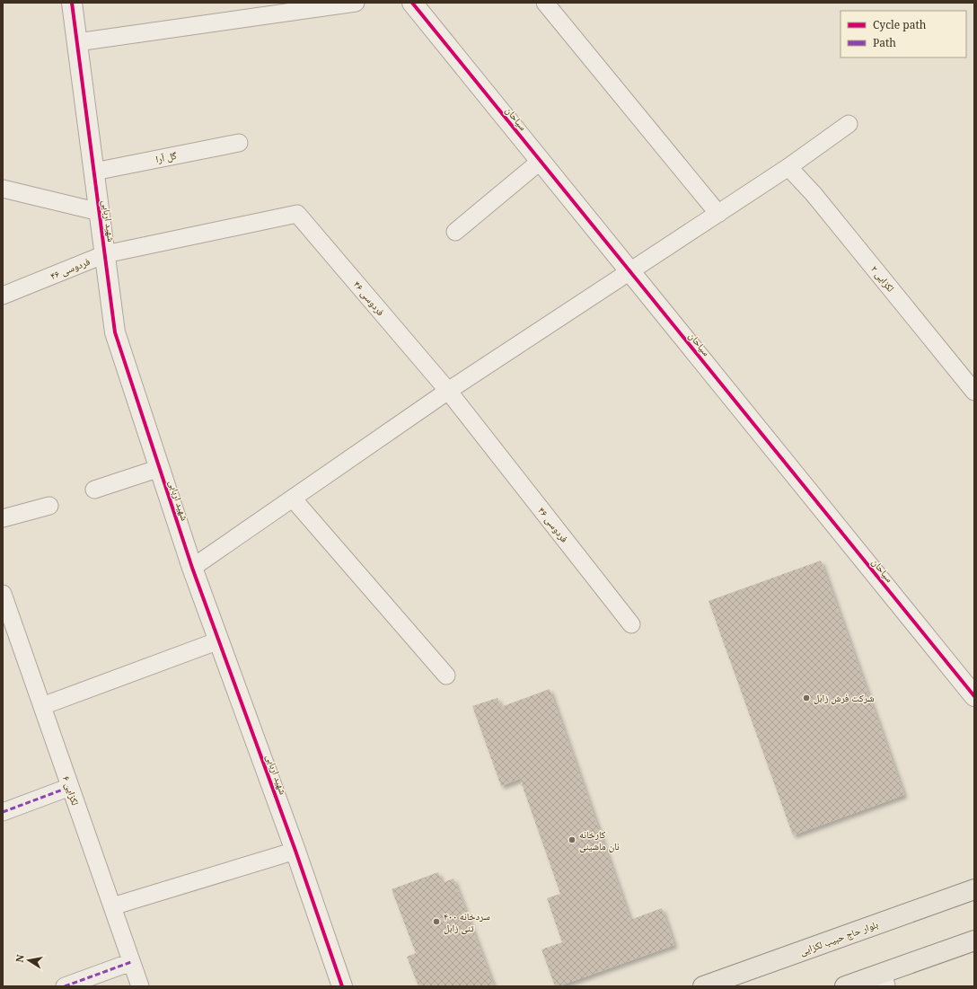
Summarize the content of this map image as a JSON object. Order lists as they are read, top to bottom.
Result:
{
  "streets": {
    "main road": ["بلوار حاج حبیب لکزايی"],
    "street": [
      "سیاحان",
      "گل آرا",
      "شهید اربابی",
      "فردوسی ۴۶",
      "لکزایی ۲",
      "لکزایی ۶"
    ]
  },
  "crossings": [
    ["گل آرا", "شهید اربابی"],
    ["شهید اربابی", "فردوسی ۴۶"]
  ],
  "places": ["شرکت فرش زابل", "کارخانه نان ماشینی", "سردخانه ۴۰۰ تنی زابل"],
  "legend": ["Cycle path", "Path"],
  "north": "left"
}
